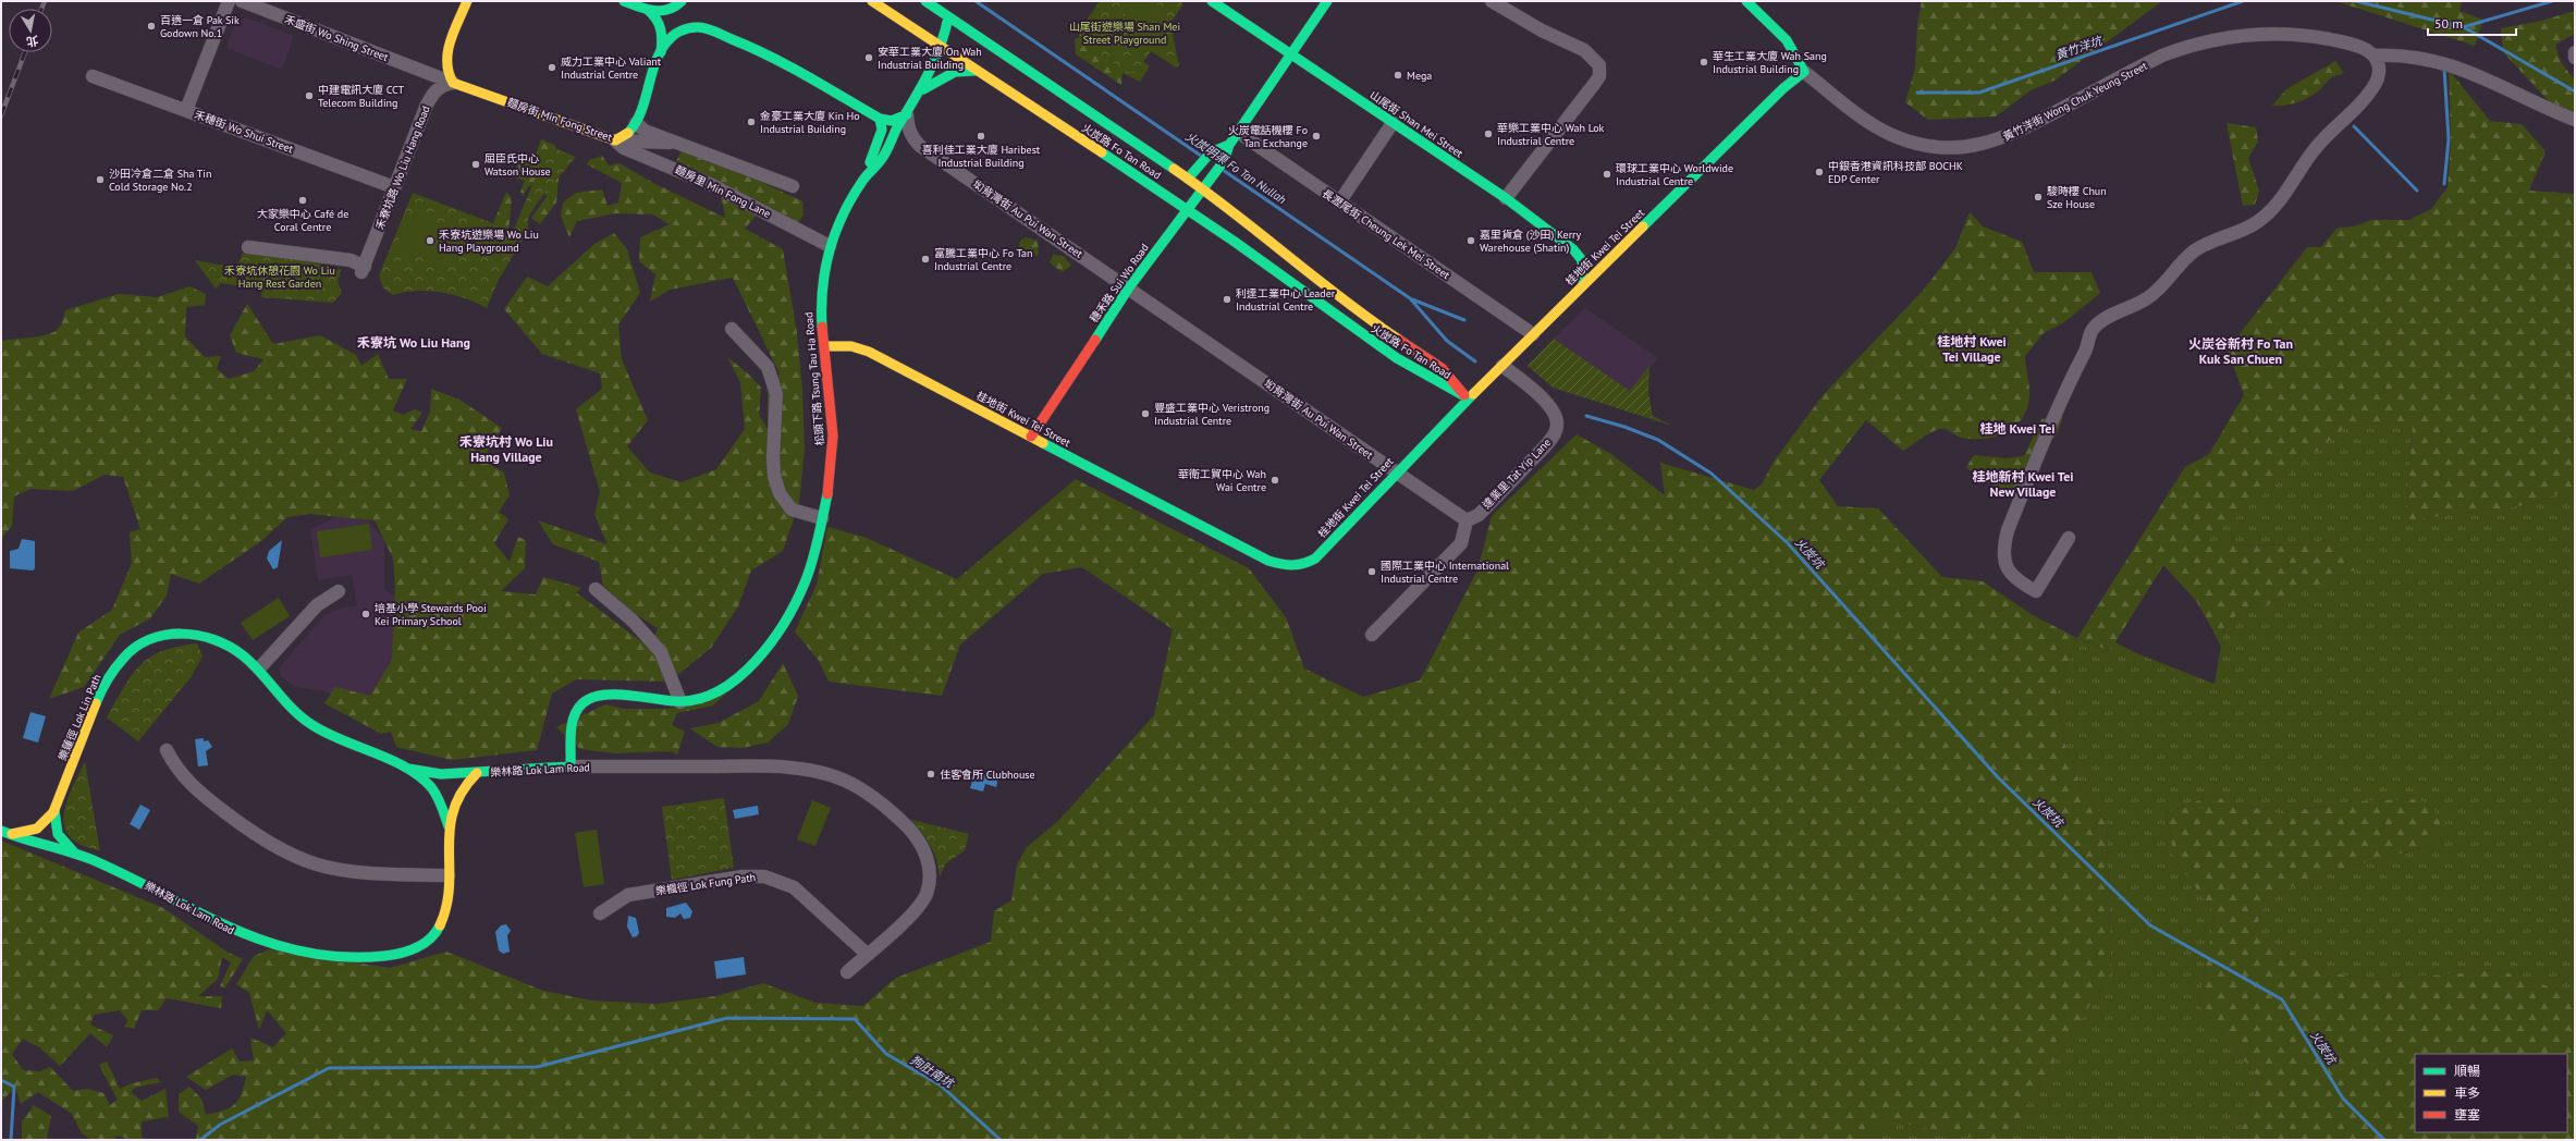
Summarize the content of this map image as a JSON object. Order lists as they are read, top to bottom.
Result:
{
  "streets": {
    "street": [
      "禾盛街 Wo Shing Street",
      "黃竹洋街 Wong Chuk Yeung Street",
      "麵房街 Min Fong Street",
      "山尾街 Shan Mei Street",
      "禾穗街 Wo Shui Street",
      "火炭路 Fo Tan Road",
      "禾寮坑路 Wo Liu Hang Road",
      "麵房里 Min Fong Lane",
      "㘭背灣街 Au Pui Wan Street",
      "長瀝尾街 Cheung Lek Mei Street",
      "桂地街 Kwei Tei Street",
      "穗禾路 Sui Wo Road",
      "松頭下路 Tsung Tau Ha Road",
      "達業里 Tat Yip Lane",
      "樂蓮徑 Lok Lin Path",
      "樂林路 Lok Lam Road",
      "樂楓徑 Lok Fung Path"
    ]
  },
  "crossings": [
    ["禾盛街 Wo Shing Street", "麵房街 Min Fong Street"],
    ["黃竹洋街 Wong Chuk Yeung Street", "桂地街 Kwei Tei Street"],
    ["麵房街 Min Fong Street", "禾寮坑路 Wo Liu Hang Road"],
    ["麵房街 Min Fong Street", "麵房里 Min Fong Lane"],
    ["山尾街 Shan Mei Street", "桂地街 Kwei Tei Street"],
    ["山尾街 Shan Mei Street", "穗禾路 Sui Wo Road"],
    ["禾穗街 Wo Shui Street", "禾寮坑路 Wo Liu Hang Road"],
    ["火炭路 Fo Tan Road", "桂地街 Kwei Tei Street"],
    ["火炭路 Fo Tan Road", "穗禾路 Sui Wo Road"],
    ["火炭路 Fo Tan Road", "松頭下路 Tsung Tau Ha Road"],
    ["麵房里 Min Fong Lane", "松頭下路 Tsung Tau Ha Road"],
    ["㘭背灣街 Au Pui Wan Street", "桂地街 Kwei Tei Street"],
    ["㘭背灣街 Au Pui Wan Street", "穗禾路 Sui Wo Road"],
    ["㘭背灣街 Au Pui Wan Street", "松頭下路 Tsung Tau Ha Road"],
    ["長瀝尾街 Cheung Lek Mei Street", "桂地街 Kwei Tei Street"],
    ["長瀝尾街 Cheung Lek Mei Street", "穗禾路 Sui Wo Road"],
    ["桂地街 Kwei Tei Street", "穗禾路 Sui Wo Road"],
    ["桂地街 Kwei Tei Street", "松頭下路 Tsung Tau Ha Road"],
    ["桂地街 Kwei Tei Street", "達業里 Tat Yip Lane"],
    ["松頭下路 Tsung Tau Ha Road", "樂林路 Lok Lam Road"],
    ["樂蓮徑 Lok Lin Path", "樂林路 Lok Lam Road"],
    ["樂林路 Lok Lam Road", "樂楓徑 Lok Fung Path"]
  ],
  "districts": [
    "桂地村 Kwei Tei Village",
    "禾寮坑 Wo Liu Hang",
    "火炭谷新村 Fo Tan Kuk San Chuen",
    "桂地 Kwei Tei",
    "禾寮坑村 Wo Liu Hang Village",
    "桂地新村 Kwei Tei New Village"
  ],
  "water": [
    "黃竹洋坑",
    "火炭明渠 Fo Tan Nullah",
    "火炭坑",
    "狗肚南坑"
  ],
  "parks": ["山尾街遊樂場 Shan Mei Street Playground", "禾寮坑休憩花園 Wo Liu Hang Rest Garden"],
  "places": [
    "百適一倉 Pak Sik Godown No.1",
    "安華工業大廈 On Wah Industrial Building",
    "華生工業大廈 Wah Sang Industrial Building",
    "威力工業中心 Valiant Industrial Centre",
    "Mega",
    "中建電訊大廈 CCT Telecom Building",
    "金豪工業大廈 Kin Ho Industrial Building",
    "華樂工業中心 Wah Lok Industrial Centre",
    "喜利佳工業大廈 Haribest Industrial Building",
    "火炭電話機樓 Fo Tan Exchange",
    "屈臣氏中心 Watson House",
    "中銀香港資訊科技部 BOCHK EDP Center",
    "環球工業中心 Worldwide Industrial Centre",
    "沙田冷倉二倉 Sha Tin Cold Storage No.2",
    "駿時樓 Chun Sze House",
    "大家樂中心 Café de Coral Centre",
    "禾寮坑遊樂場 Wo Liu Hang Playground",
    "嘉里貨倉 (沙田) Kerry Warehouse (Shatin)",
    "富騰工業中心 Fo Tan Industrial Centre",
    "利達工業中心 Leader Industrial Centre",
    "豐盛工業中心 Veristrong Industrial Centre",
    "華衛工貿中心 Wah Wai Centre",
    "國際工業中心 International Industrial Centre",
    "培基小學 Stewards Pooi Kei Primary School",
    "住客會所 Clubhouse"
  ],
  "legend": ["順暢", "車多", "壅塞"],
  "scale_bar": "50 m",
  "north": "bottom"
}
